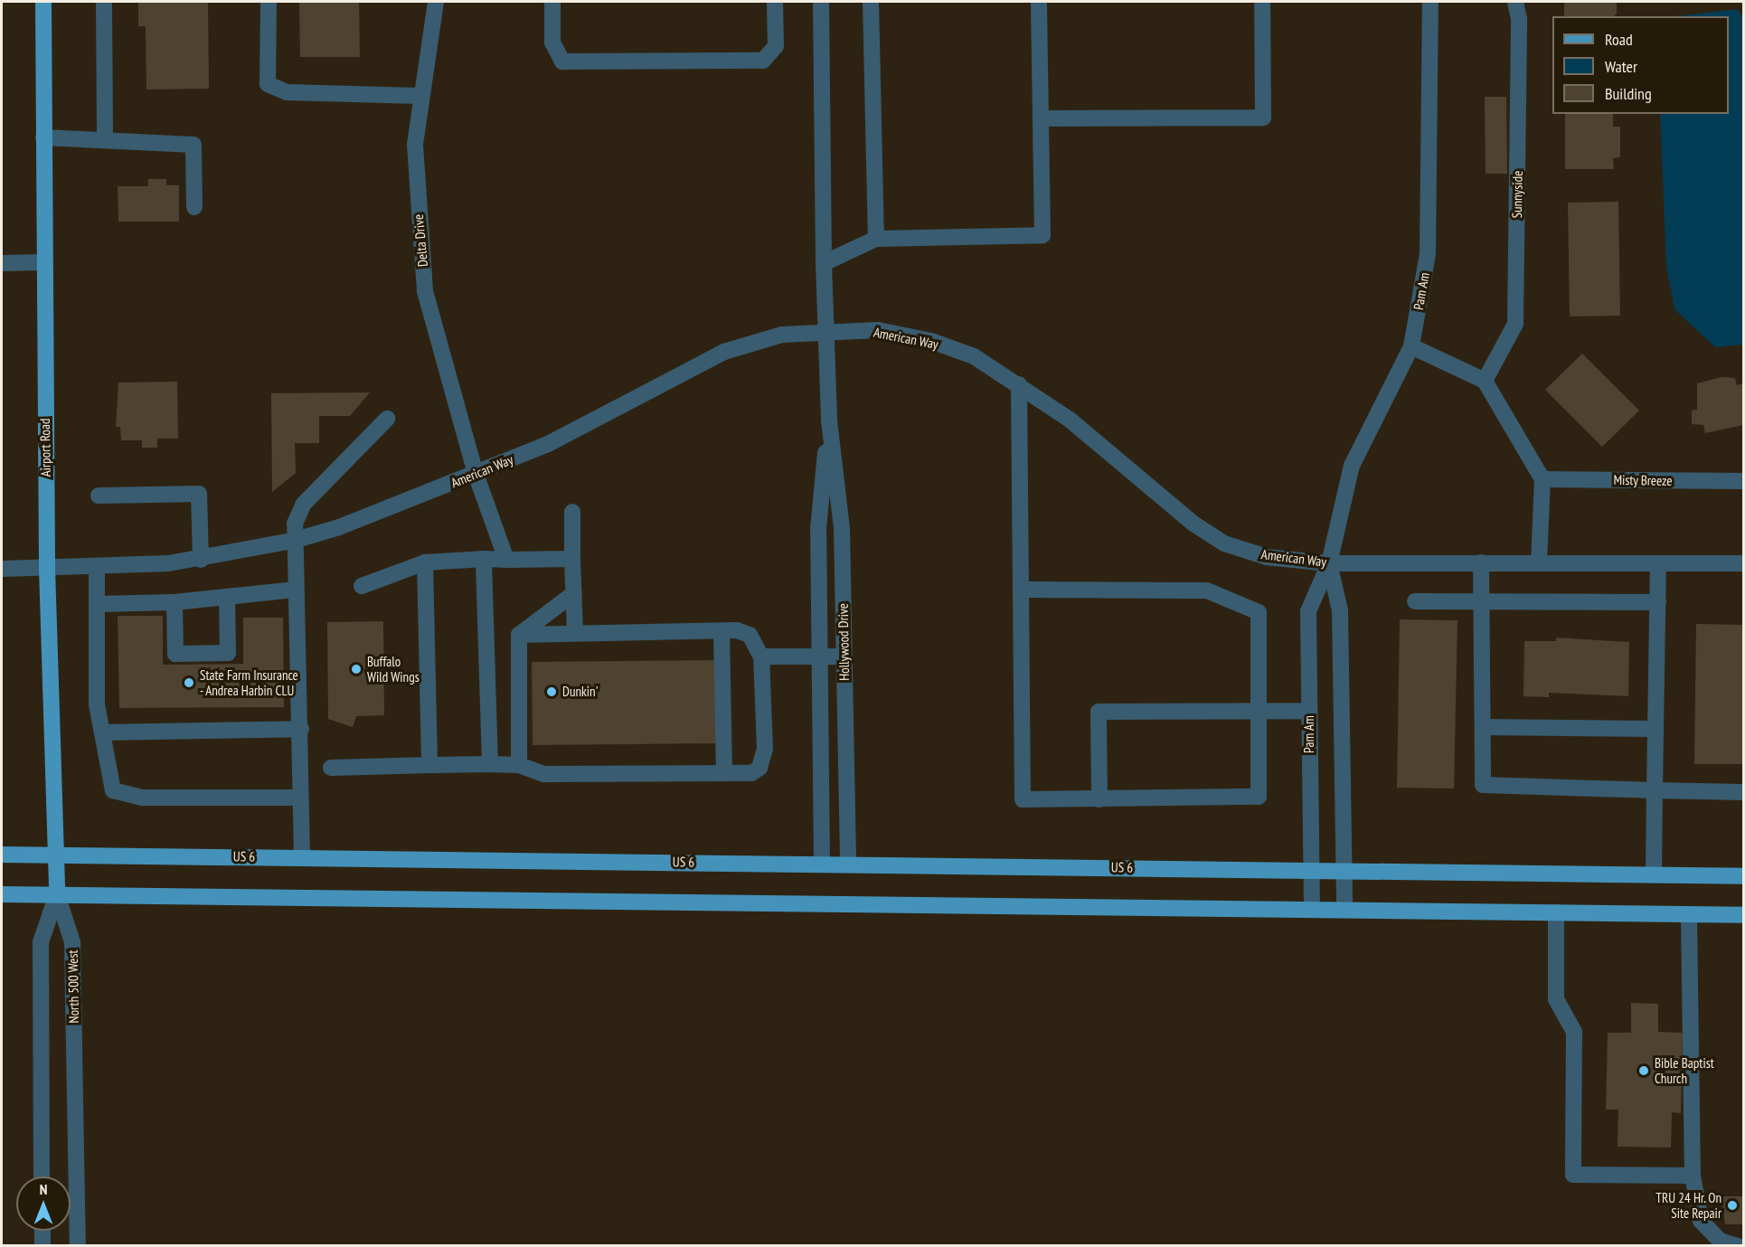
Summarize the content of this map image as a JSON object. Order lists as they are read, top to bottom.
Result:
{
  "streets": {
    "main road": ["Airport Road", "US 6"],
    "street": [
      "Sunnyside",
      "Delta Drive",
      "Pam Am",
      "American Way",
      "Misty Breeze",
      "Hollywood Drive",
      "North 500 West"
    ]
  },
  "crossings": [
    ["Delta Drive", "American Way"],
    ["Pam Am", "American Way"],
    ["Pam Am", "US 6"],
    ["American Way", "Airport Road"],
    ["American Way", "Hollywood Drive"],
    ["Airport Road", "US 6"],
    ["Airport Road", "North 500 West"],
    ["Hollywood Drive", "US 6"]
  ],
  "places": [
    "Buffalo Wild Wings",
    "State Farm Insurance - Andrea Harbin CLU",
    "Dunkin'",
    "Bible Baptist Church",
    "TRU 24 Hr. On Site Repair"
  ],
  "legend": ["Road", "Water", "Building"],
  "north": "top"
}
